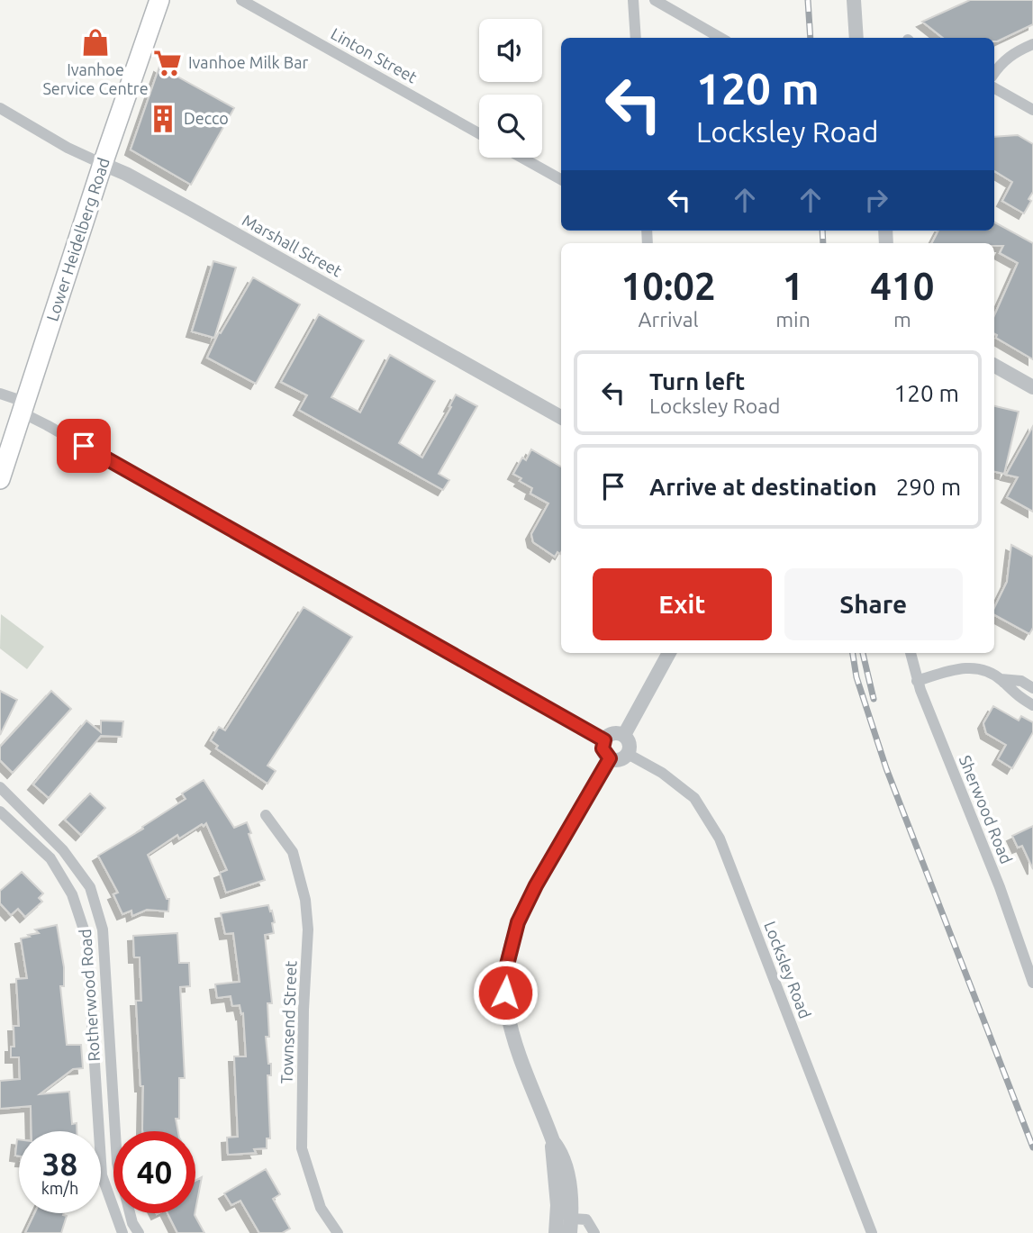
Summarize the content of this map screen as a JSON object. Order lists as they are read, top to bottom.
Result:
{
  "streets": {
    "main road": ["Lower Heidelberg Road"],
    "street": [
      "Linton Street",
      "Marshall Street",
      "Sherwood Road",
      "Locksley Road",
      "Rotherwood Road",
      "Townsend Street"
    ]
  },
  "crossings": [
    ["Lower Heidelberg Road", "Marshall Street"]
  ],
  "places": {
    "shop": ["Ivanhoe Service Centre"],
    "supermarket": ["Ivanhoe Milk Bar"],
    "building": ["Decco"]
  },
  "page": {
    "turn": ["120 m", "Locksley Road"],
    "eta": [
      "10:02",
      "Arrival",
      "1",
      "min",
      "410",
      "m"
    ],
    "list": [
      {
        "name": "Turn left",
        "note": "Locksley Road",
        "value": "120 m"
      },
      {
        "name": "Arrive at destination",
        "value": "290 m"
      }
    ],
    "buttons": ["Exit", "Share"],
    "speed": "38 km/h",
    "limit": "40"
  }
}
